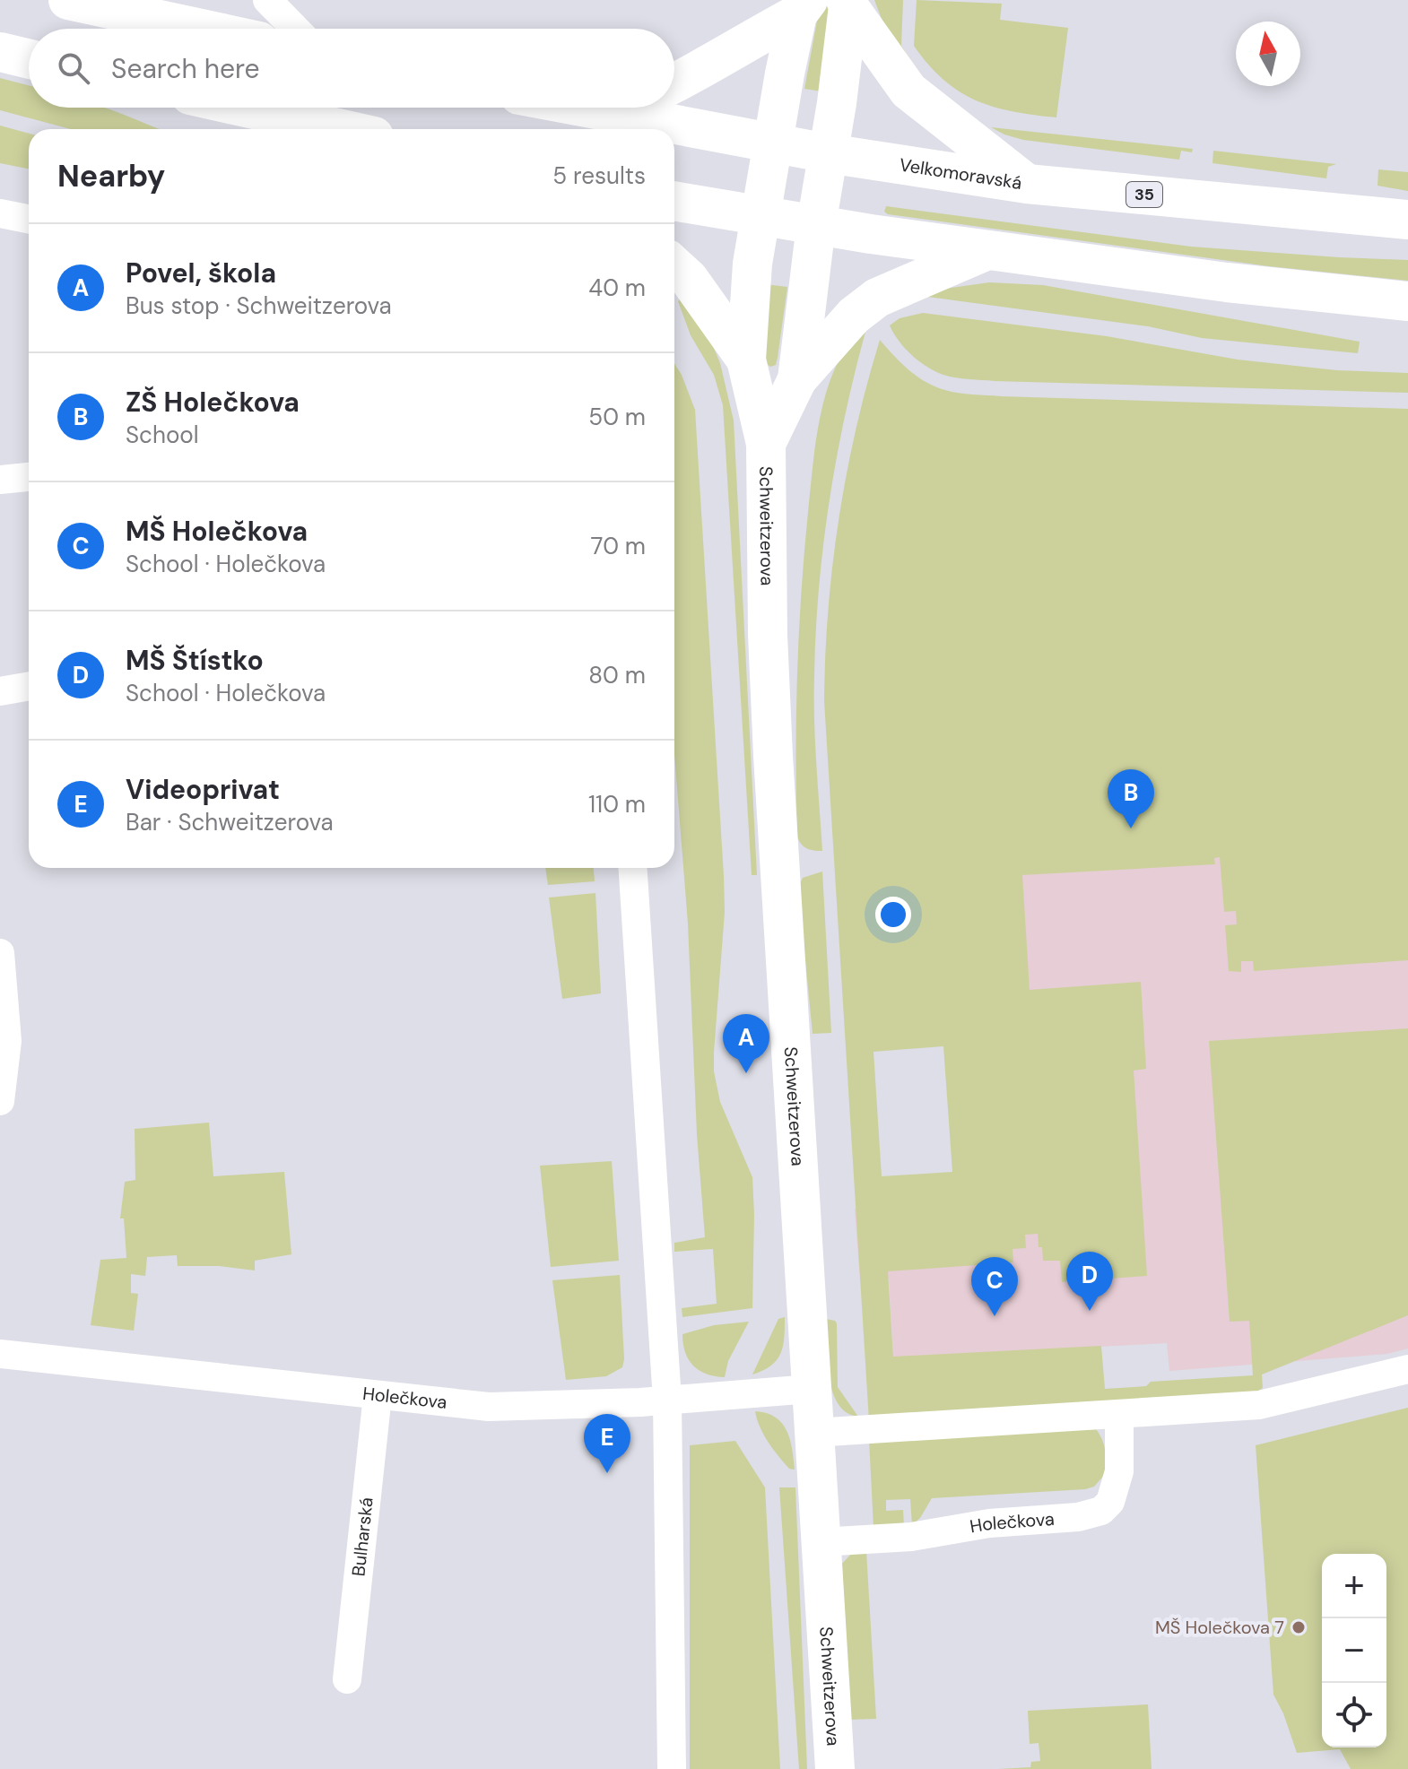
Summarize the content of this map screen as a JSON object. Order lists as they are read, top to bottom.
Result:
{
  "streets": {
    "main road": ["Velkomoravská", "35", "Schweitzerova"],
    "street": ["Holečkova", "Bulharská"]
  },
  "crossings": [
    ["Velkomoravská", "Schweitzerova"],
    ["Schweitzerova", "Holečkova"],
    ["Holečkova", "Bulharská"]
  ],
  "places": ["MŠ Holečkova 7"],
  "north": "top",
  "page": {
    "search": "Search here",
    "heading": ["Nearby", "5 results"],
    "list": [
      {
        "mark": "A",
        "name": "Povel, škola",
        "note": "Bus stop · Schweitzerova",
        "value": "40 m"
      },
      {
        "mark": "B",
        "name": "ZŠ Holečkova",
        "note": "School",
        "value": "50 m"
      },
      {
        "mark": "C",
        "name": "MŠ Holečkova",
        "note": "School · Holečkova",
        "value": "70 m"
      },
      {
        "mark": "D",
        "name": "MŠ Štístko",
        "note": "School · Holečkova",
        "value": "80 m"
      },
      {
        "mark": "E",
        "name": "Videoprivat",
        "note": "Bar · Schweitzerova",
        "value": "110 m"
      }
    ],
    "pins": [
      "B",
      "A",
      "D",
      "C",
      "E"
    ],
    "map_buttons": ["+", "−"]
  }
}
